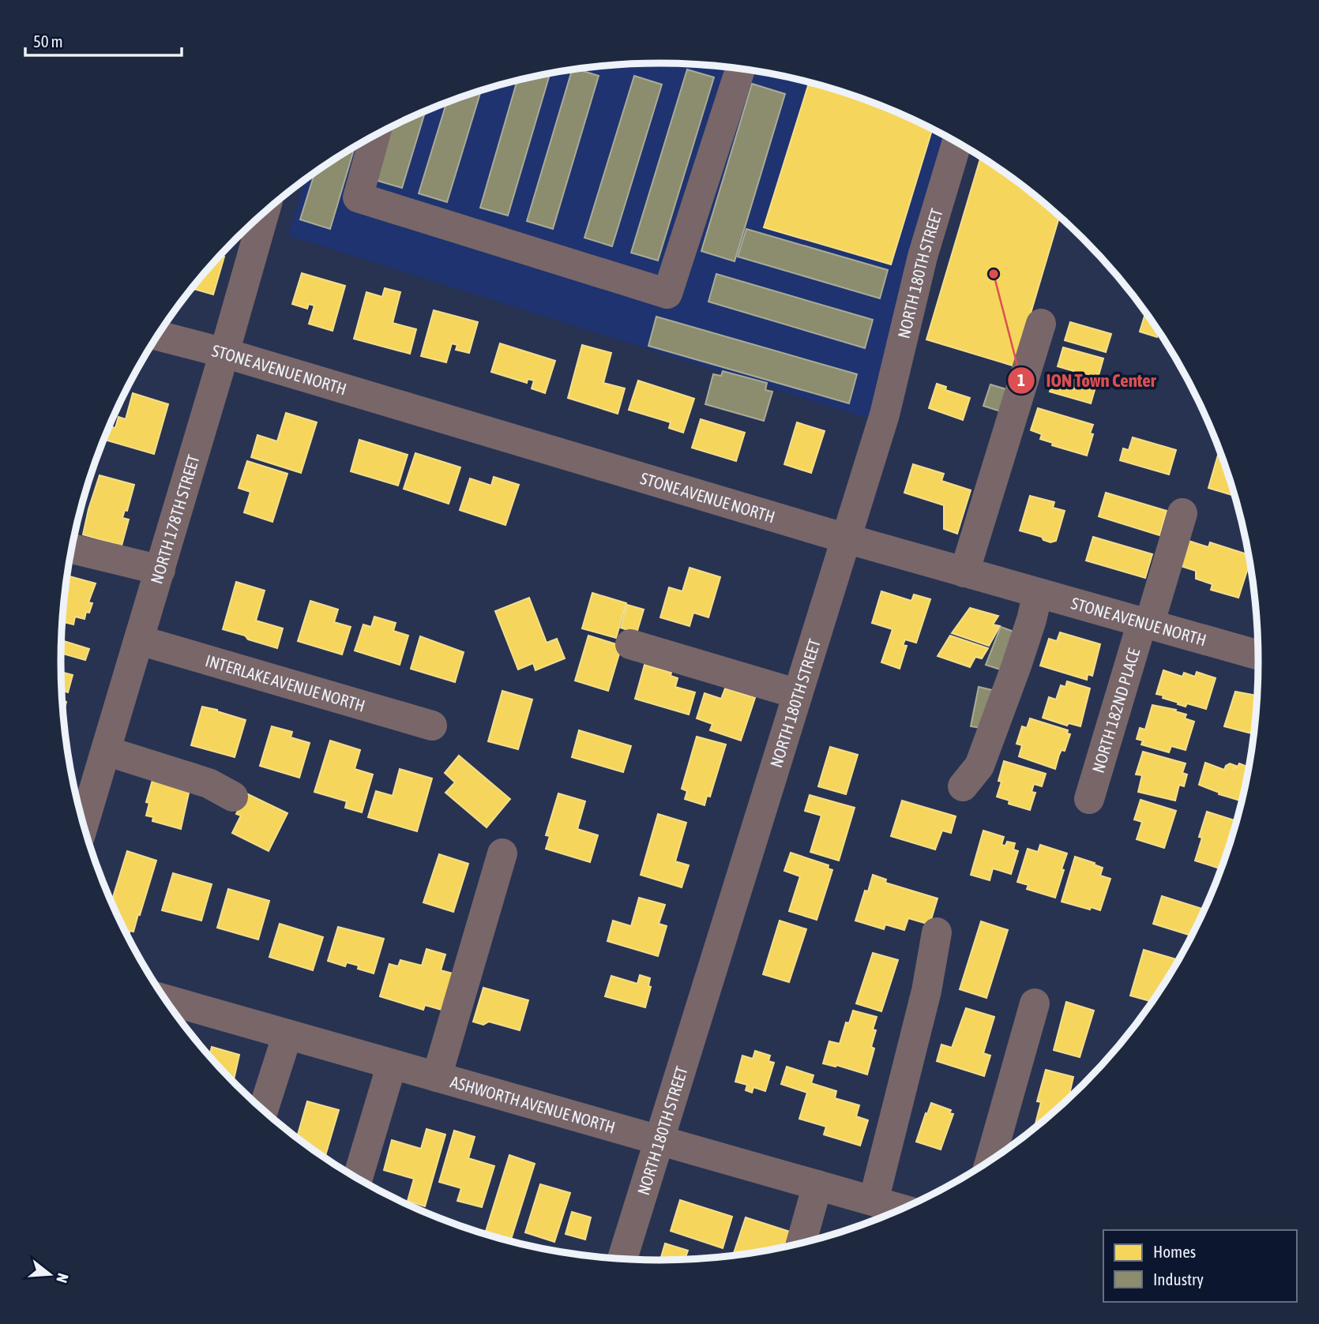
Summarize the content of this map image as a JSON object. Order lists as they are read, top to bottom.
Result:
{
  "streets": {
    "street": [
      "NORTH 180TH STREET",
      "STONE AVENUE NORTH",
      "NORTH 178TH STREET",
      "INTERLAKE AVENUE NORTH",
      "NORTH 182ND PLACE",
      "ASHWORTH AVENUE NORTH"
    ]
  },
  "crossings": [
    ["NORTH 180TH STREET", "STONE AVENUE NORTH"],
    ["NORTH 180TH STREET", "ASHWORTH AVENUE NORTH"],
    ["STONE AVENUE NORTH", "NORTH 178TH STREET"],
    ["STONE AVENUE NORTH", "NORTH 182ND PLACE"],
    ["NORTH 178TH STREET", "INTERLAKE AVENUE NORTH"]
  ],
  "places": ["ION Town Center"],
  "legend": ["Homes", "Industry"],
  "scale_bar": "50 m",
  "north": "right"
}
